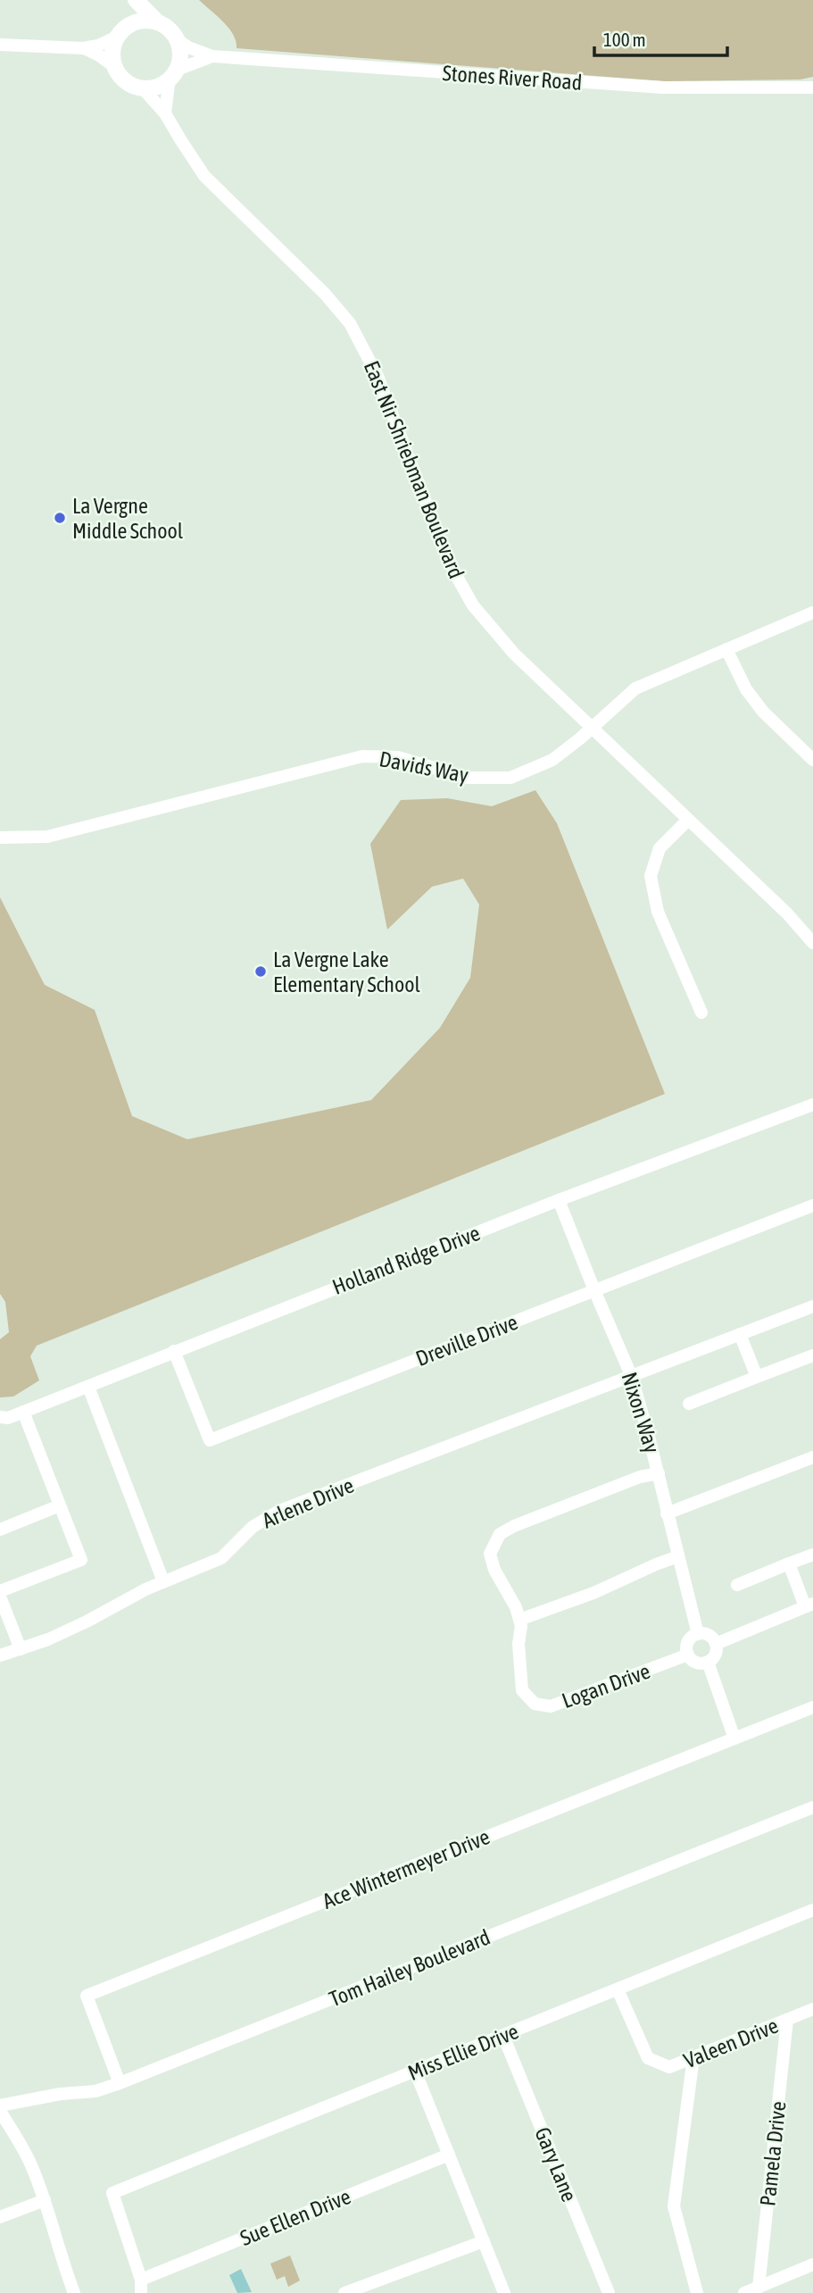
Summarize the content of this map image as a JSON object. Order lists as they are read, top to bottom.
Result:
{
  "streets": {
    "main road": ["Stones River Road"],
    "street": [
      "East Nir Shriebman Boulevard",
      "Davids Way",
      "Holland Ridge Drive",
      "Dreville Drive",
      "Nixon Way",
      "Arlene Drive",
      "Logan Drive",
      "Ace Wintermeyer Drive",
      "Tom Hailey Boulevard",
      "Valeen Drive",
      "Miss Ellie Drive",
      "Pamela Drive",
      "Gary Lane",
      "Sue Ellen Drive"
    ]
  },
  "crossings": [
    ["Stones River Road", "East Nir Shriebman Boulevard"],
    ["East Nir Shriebman Boulevard", "Davids Way"],
    ["Holland Ridge Drive", "Dreville Drive"],
    ["Holland Ridge Drive", "Nixon Way"],
    ["Dreville Drive", "Nixon Way"],
    ["Nixon Way", "Arlene Drive"],
    ["Nixon Way", "Logan Drive"],
    ["Ace Wintermeyer Drive", "Tom Hailey Boulevard"],
    ["Valeen Drive", "Miss Ellie Drive"],
    ["Valeen Drive", "Pamela Drive"],
    ["Miss Ellie Drive", "Gary Lane"],
    ["Miss Ellie Drive", "Sue Ellen Drive"]
  ],
  "places": ["La Vergne Middle School", "La Vergne Lake Elementary School"],
  "scale_bar": "100 m"
}
